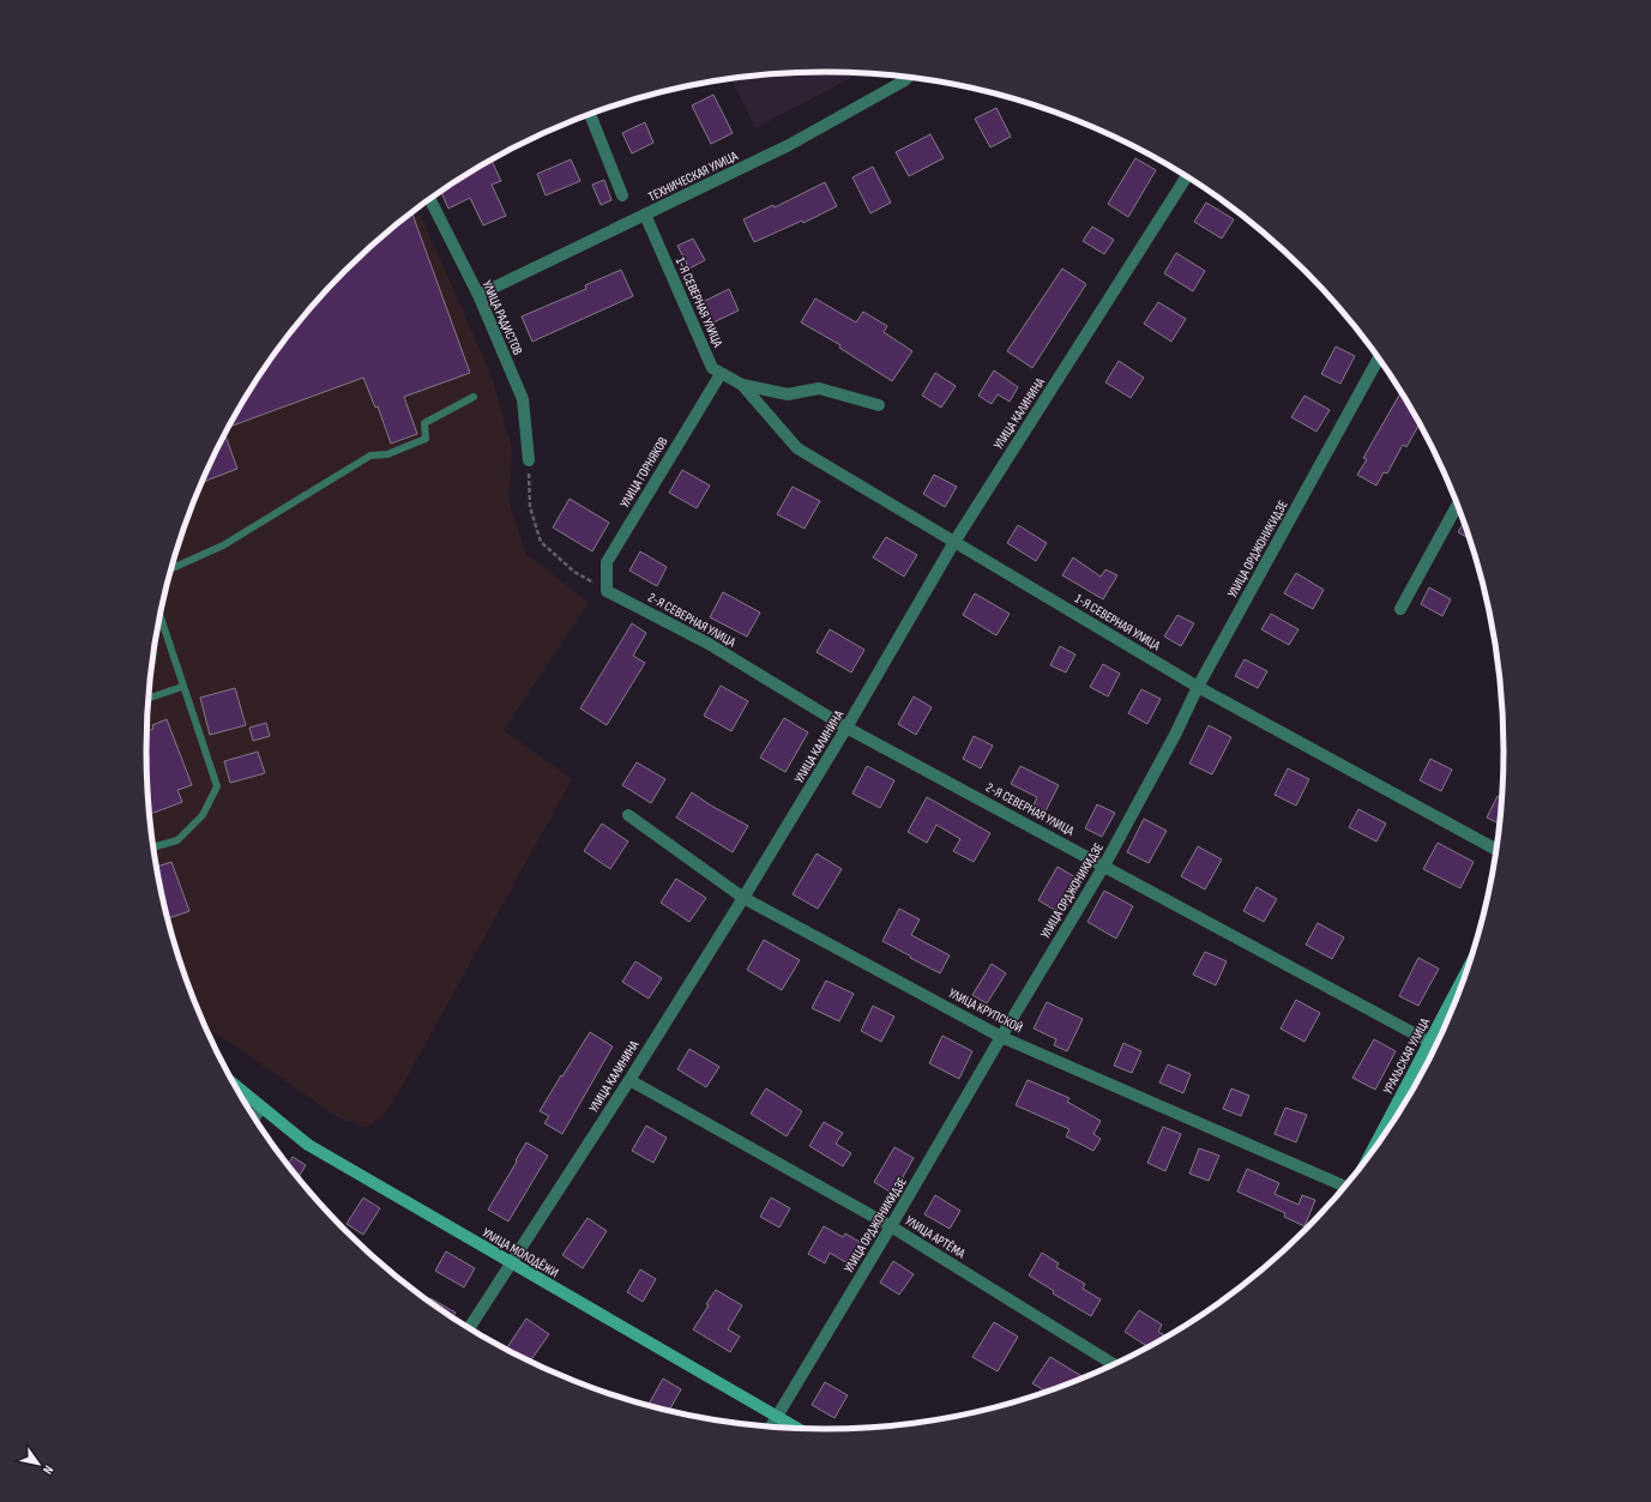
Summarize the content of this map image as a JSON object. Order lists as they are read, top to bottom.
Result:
{
  "streets": {
    "main road": ["УРАЛЬСКАЯ УЛИЦА", "УЛИЦА МОЛОДЁЖИ"],
    "street": [
      "ТЕХНИЧЕСКАЯ УЛИЦА",
      "1-Я СЕВЕРНАЯ УЛИЦА",
      "УЛИЦА РАДИСТОВ",
      "УЛИЦА КАЛИНИНА",
      "УЛИЦА ГОРНЯКОВ",
      "УЛИЦА ОРДЖОНИКИДЗЕ",
      "2-Я СЕВЕРНАЯ УЛИЦА",
      "УЛИЦА КРУПСКОЙ",
      "УЛИЦА АРТЁМА"
    ]
  },
  "crossings": [
    ["ТЕХНИЧЕСКАЯ УЛИЦА", "1-Я СЕВЕРНАЯ УЛИЦА"],
    ["ТЕХНИЧЕСКАЯ УЛИЦА", "УЛИЦА РАДИСТОВ"],
    ["1-Я СЕВЕРНАЯ УЛИЦА", "УЛИЦА КАЛИНИНА"],
    ["1-Я СЕВЕРНАЯ УЛИЦА", "УЛИЦА ГОРНЯКОВ"],
    ["1-Я СЕВЕРНАЯ УЛИЦА", "УЛИЦА ОРДЖОНИКИДЗЕ"],
    ["УЛИЦА КАЛИНИНА", "2-Я СЕВЕРНАЯ УЛИЦА"],
    ["УЛИЦА КАЛИНИНА", "УЛИЦА КРУПСКОЙ"],
    ["УЛИЦА КАЛИНИНА", "УЛИЦА АРТЁМА"],
    ["УЛИЦА КАЛИНИНА", "УЛИЦА МОЛОДЁЖИ"],
    ["УЛИЦА ГОРНЯКОВ", "2-Я СЕВЕРНАЯ УЛИЦА"],
    ["УЛИЦА ОРДЖОНИКИДЗЕ", "2-Я СЕВЕРНАЯ УЛИЦА"],
    ["УЛИЦА ОРДЖОНИКИДЗЕ", "УЛИЦА КРУПСКОЙ"],
    ["УЛИЦА ОРДЖОНИКИДЗЕ", "УЛИЦА АРТЁМА"],
    ["УЛИЦА ОРДЖОНИКИДЗЕ", "УЛИЦА МОЛОДЁЖИ"],
    ["2-Я СЕВЕРНАЯ УЛИЦА", "УРАЛЬСКАЯ УЛИЦА"]
  ],
  "north": "bottom right"
}
